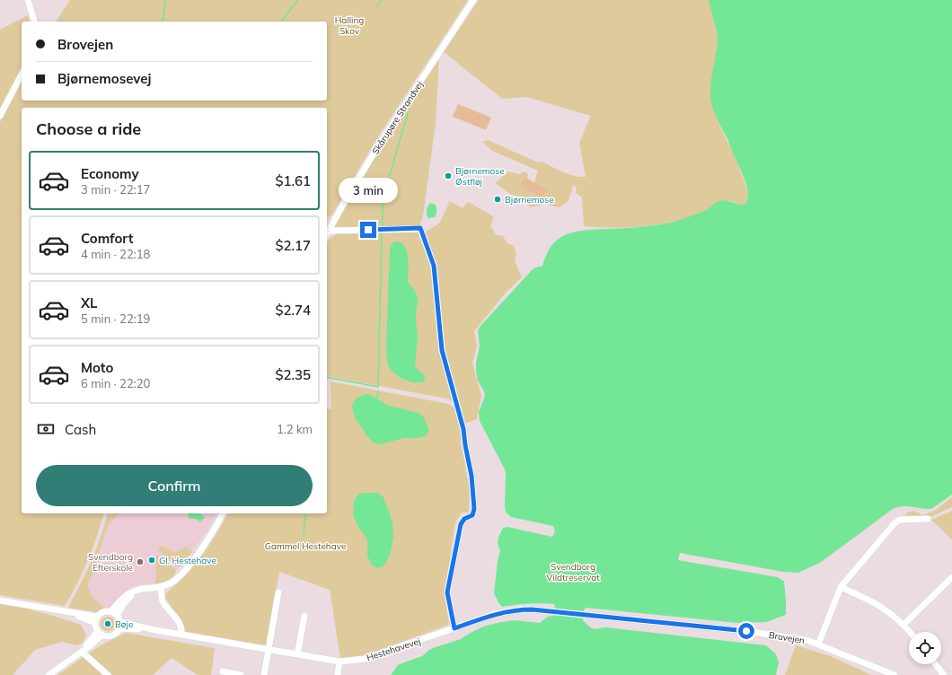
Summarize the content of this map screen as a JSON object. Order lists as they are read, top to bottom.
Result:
{
  "streets": {
    "street": ["Skårupøre Strandvej", "Brovejen", "Hestehavevej"]
  },
  "crossings": [
    ["Brovejen", "Hestehavevej"]
  ],
  "parks": ["Halling Skov", "Gammel Hestehave", "Svendborg Vildtreservat"],
  "places": [
    "Bjørnemose Østfløj",
    "Bjørnemose",
    "Gl. Hestehave",
    "Svendborg Efterskole",
    "Bøje"
  ],
  "page": {
    "banner": ["Brovejen", "Bjørnemosevej"],
    "heading": "Choose a ride",
    "list": [
      {
        "name": "Economy",
        "note": "3 min · 22:17",
        "value": "$1.61"
      },
      {
        "name": "Comfort",
        "note": "4 min · 22:18",
        "value": "$2.17"
      },
      {
        "name": "XL",
        "note": "5 min · 22:19",
        "value": "$2.74"
      },
      {
        "name": "Moto",
        "note": "6 min · 22:20",
        "value": "$2.35"
      }
    ],
    "bubble": "3 min",
    "pay": ["Cash", "1.2 km"],
    "buttons": "Confirm"
  }
}
